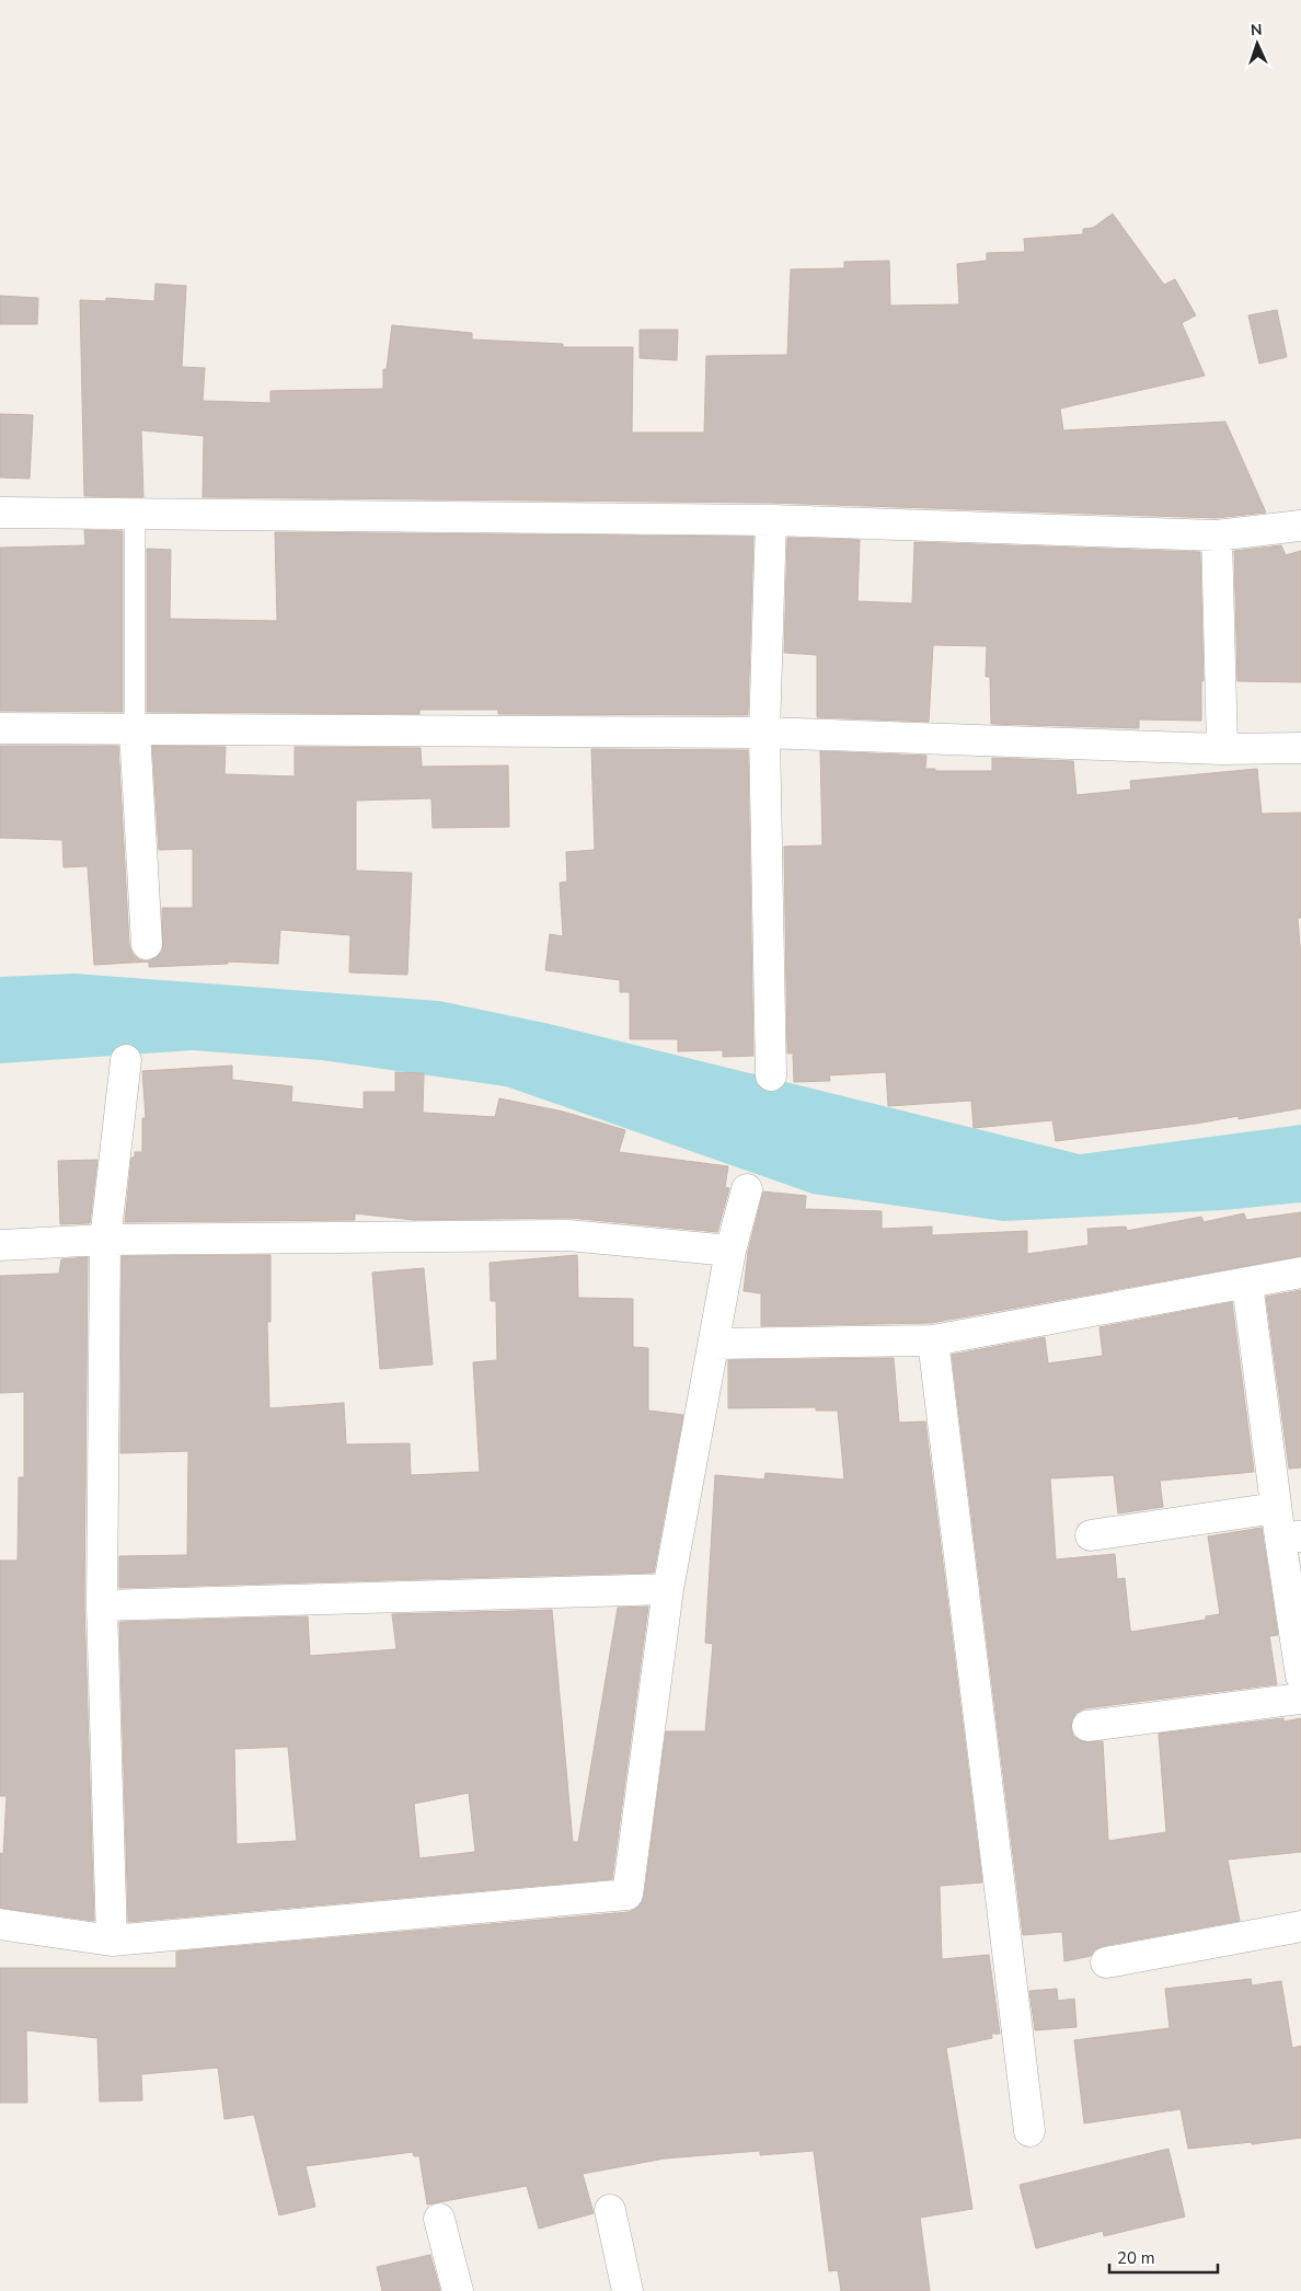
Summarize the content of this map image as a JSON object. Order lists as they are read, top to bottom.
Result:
{
  "scale_bar": "20 m",
  "north": "top"
}
